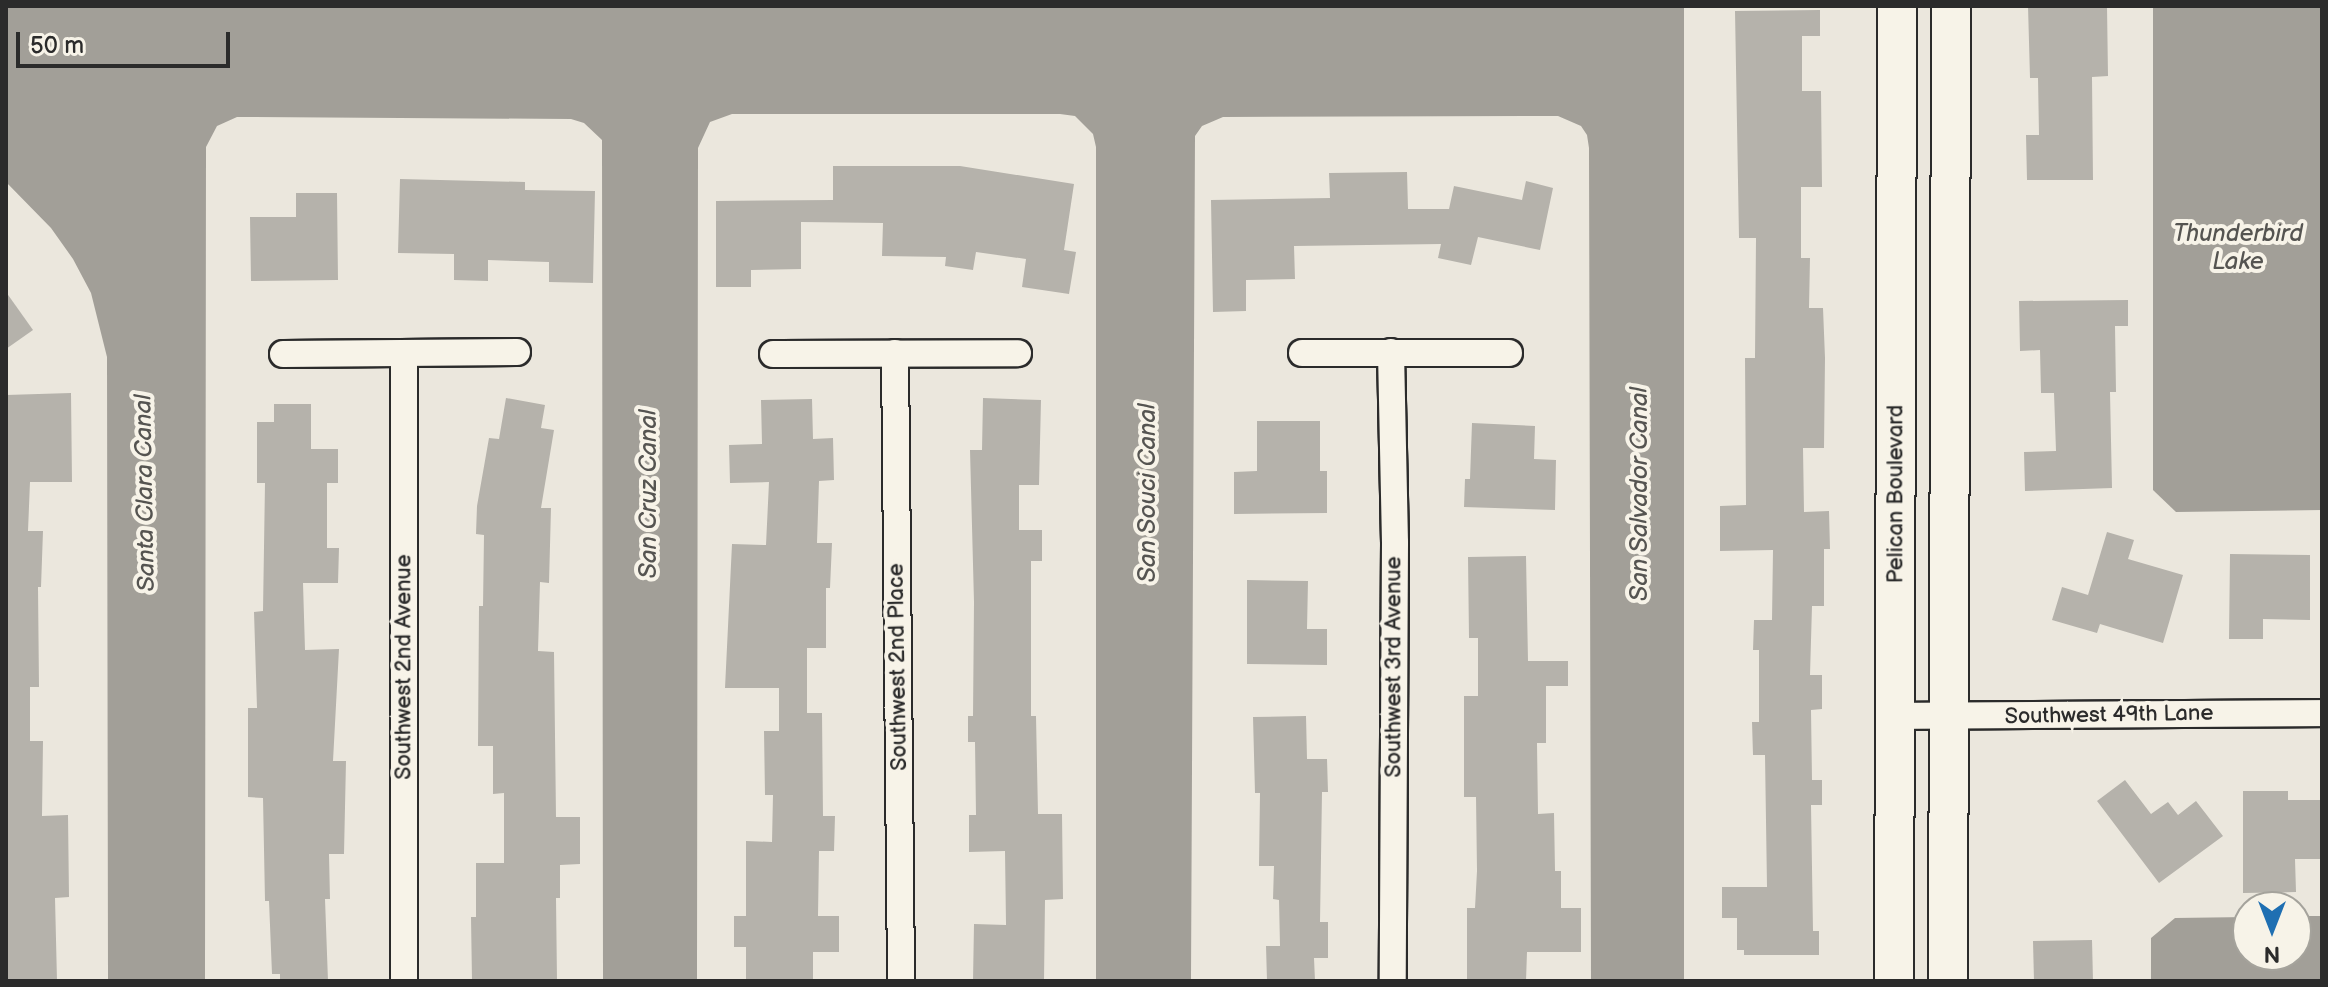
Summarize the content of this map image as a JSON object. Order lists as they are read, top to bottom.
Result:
{
  "streets": {
    "street": [
      "Pelican Boulevard",
      "Southwest 2nd Avenue",
      "Southwest 2nd Place",
      "Southwest 3rd Avenue",
      "Southwest 49th Lane"
    ]
  },
  "crossings": [
    ["Pelican Boulevard", "Southwest 49th Lane"]
  ],
  "water": [
    "Thunderbird Lake",
    "Santa Clara Canal",
    "San Souci Canal",
    "San Cruz Canal",
    "San Salvador Canal"
  ],
  "scale_bar": "50 m",
  "north": "bottom"
}
